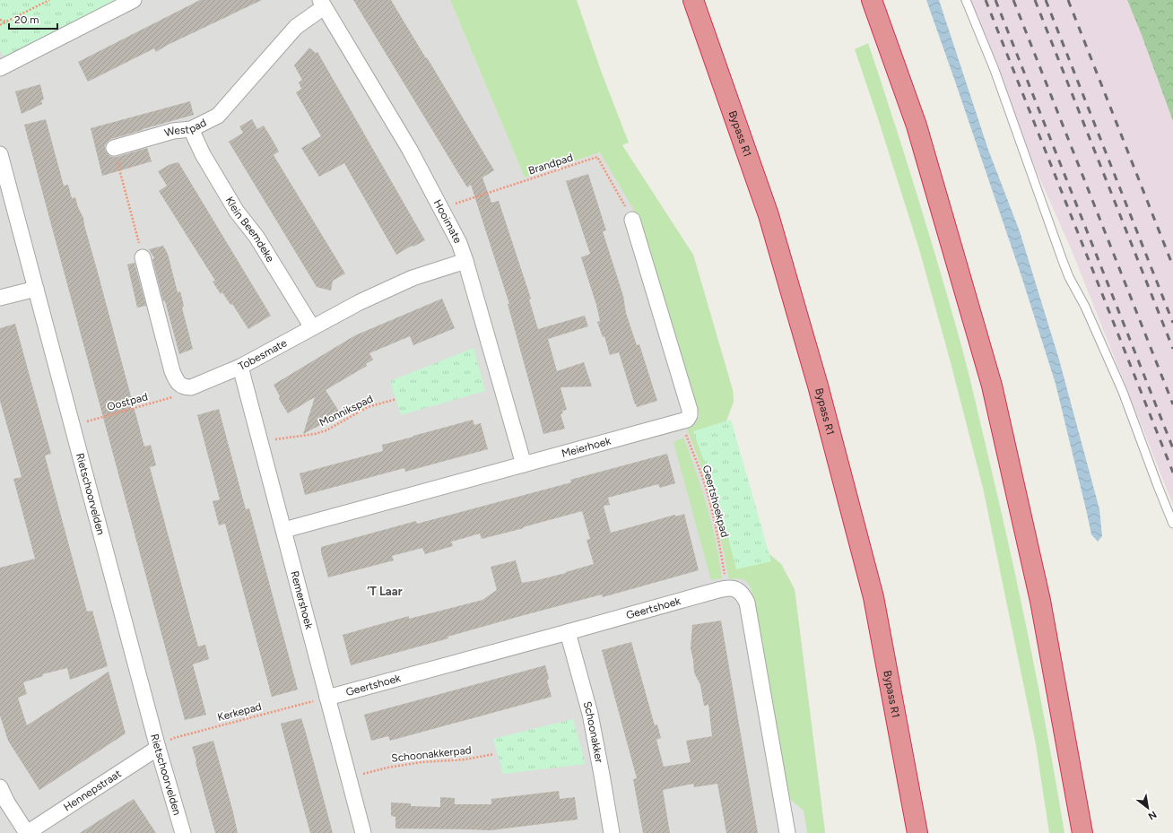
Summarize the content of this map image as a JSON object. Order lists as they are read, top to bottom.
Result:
{
  "streets": {
    "highway": ["Bypass R1"],
    "street": [
      "Westpad",
      "Hooimate",
      "Klein Beemdeke",
      "Tobesmate",
      "Meierhoek",
      "Rietschoorvelden",
      "Remershoek",
      "Geertshoek",
      "Schoonakker",
      "Hennepstraat"
    ],
    "path": [
      "Brandpad",
      "Oostpad",
      "Monnikspad",
      "Geertshoekpad",
      "Kerkepad",
      "Schoonakkerpad"
    ]
  },
  "crossings": [
    ["Westpad", "Hooimate"],
    ["Westpad", "Klein Beemdeke"],
    ["Brandpad", "Hooimate"],
    ["Hooimate", "Tobesmate"],
    ["Hooimate", "Meierhoek"],
    ["Klein Beemdeke", "Tobesmate"],
    ["Tobesmate", "Oostpad"],
    ["Tobesmate", "Remershoek"],
    ["Oostpad", "Rietschoorvelden"],
    ["Monnikspad", "Remershoek"],
    ["Meierhoek", "Geertshoekpad"],
    ["Meierhoek", "Remershoek"],
    ["Rietschoorvelden", "Kerkepad"],
    ["Rietschoorvelden", "Hennepstraat"],
    ["Geertshoekpad", "Geertshoek"],
    ["Remershoek", "Geertshoek"],
    ["Remershoek", "Kerkepad"],
    ["Remershoek", "Schoonakkerpad"],
    ["Geertshoek", "Kerkepad"],
    ["Geertshoek", "Schoonakker"],
    ["Kerkepad", "Hennepstraat"]
  ],
  "districts": ["’T Laar"],
  "scale_bar": "20 m",
  "north": "bottom right"
}
